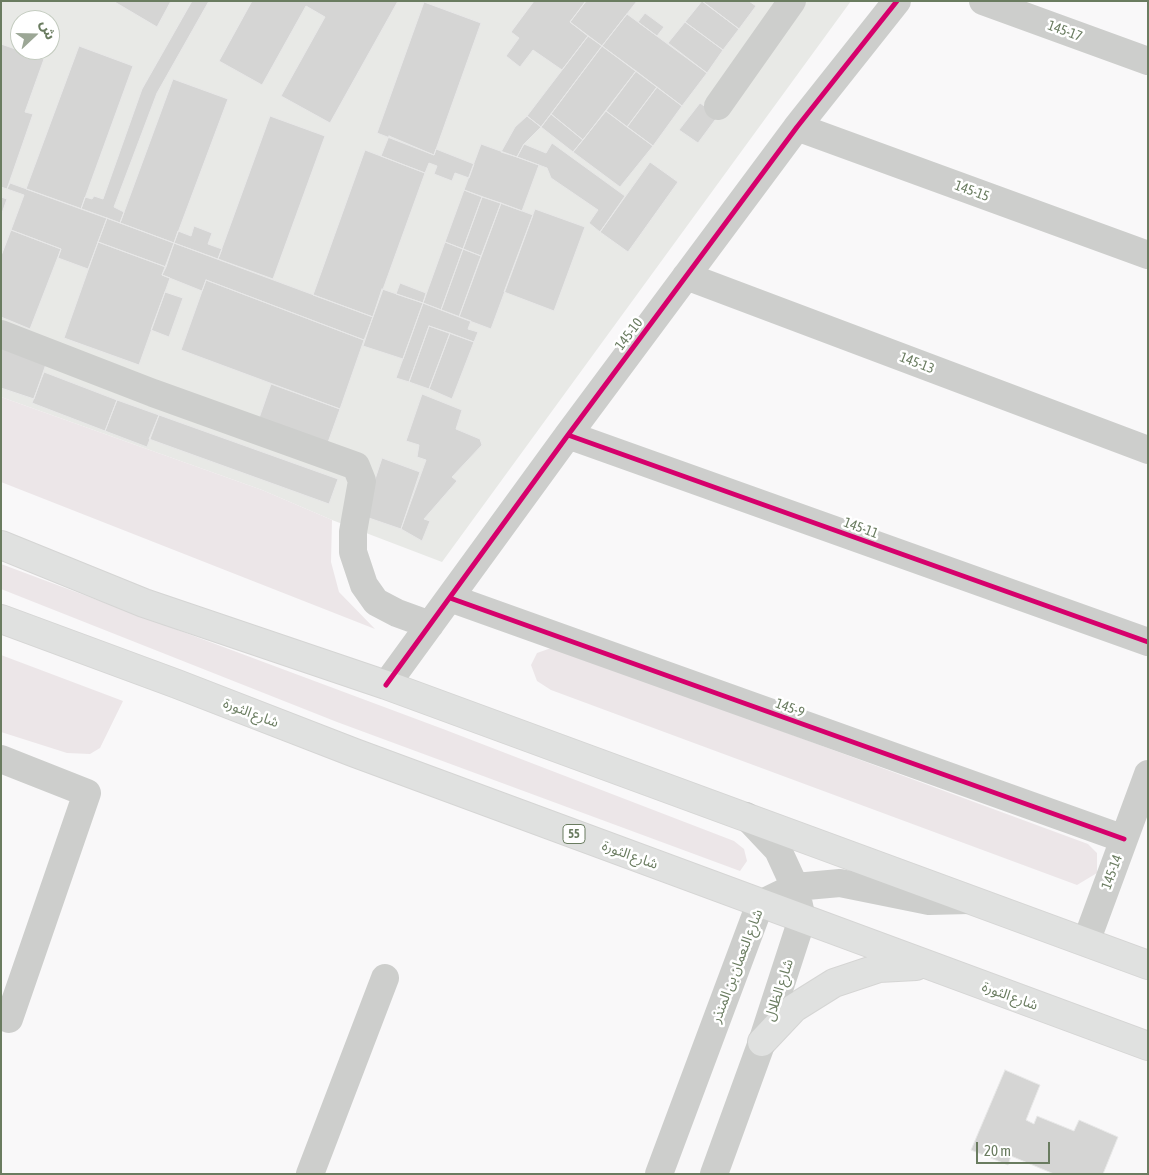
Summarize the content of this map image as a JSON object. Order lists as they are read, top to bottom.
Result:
{
  "streets": {
    "main road": ["شارع الثورة", "55"],
    "street": [
      "145-17",
      "145-15",
      "145-10",
      "145-13",
      "145-11",
      "145-9",
      "145-14",
      "شارع النعمان بن المنذر",
      "شارع الظلال"
    ]
  },
  "crossings": [
    ["145-15", "145-10"],
    ["145-10", "145-13"],
    ["145-10", "145-11"],
    ["145-10", "145-9"],
    ["145-9", "145-14"],
    ["شارع الثورة", "شارع النعمان بن المنذر"],
    ["شارع الثورة", "شارع الظلال"]
  ],
  "scale_bar": "20 m",
  "north": "right"
}
